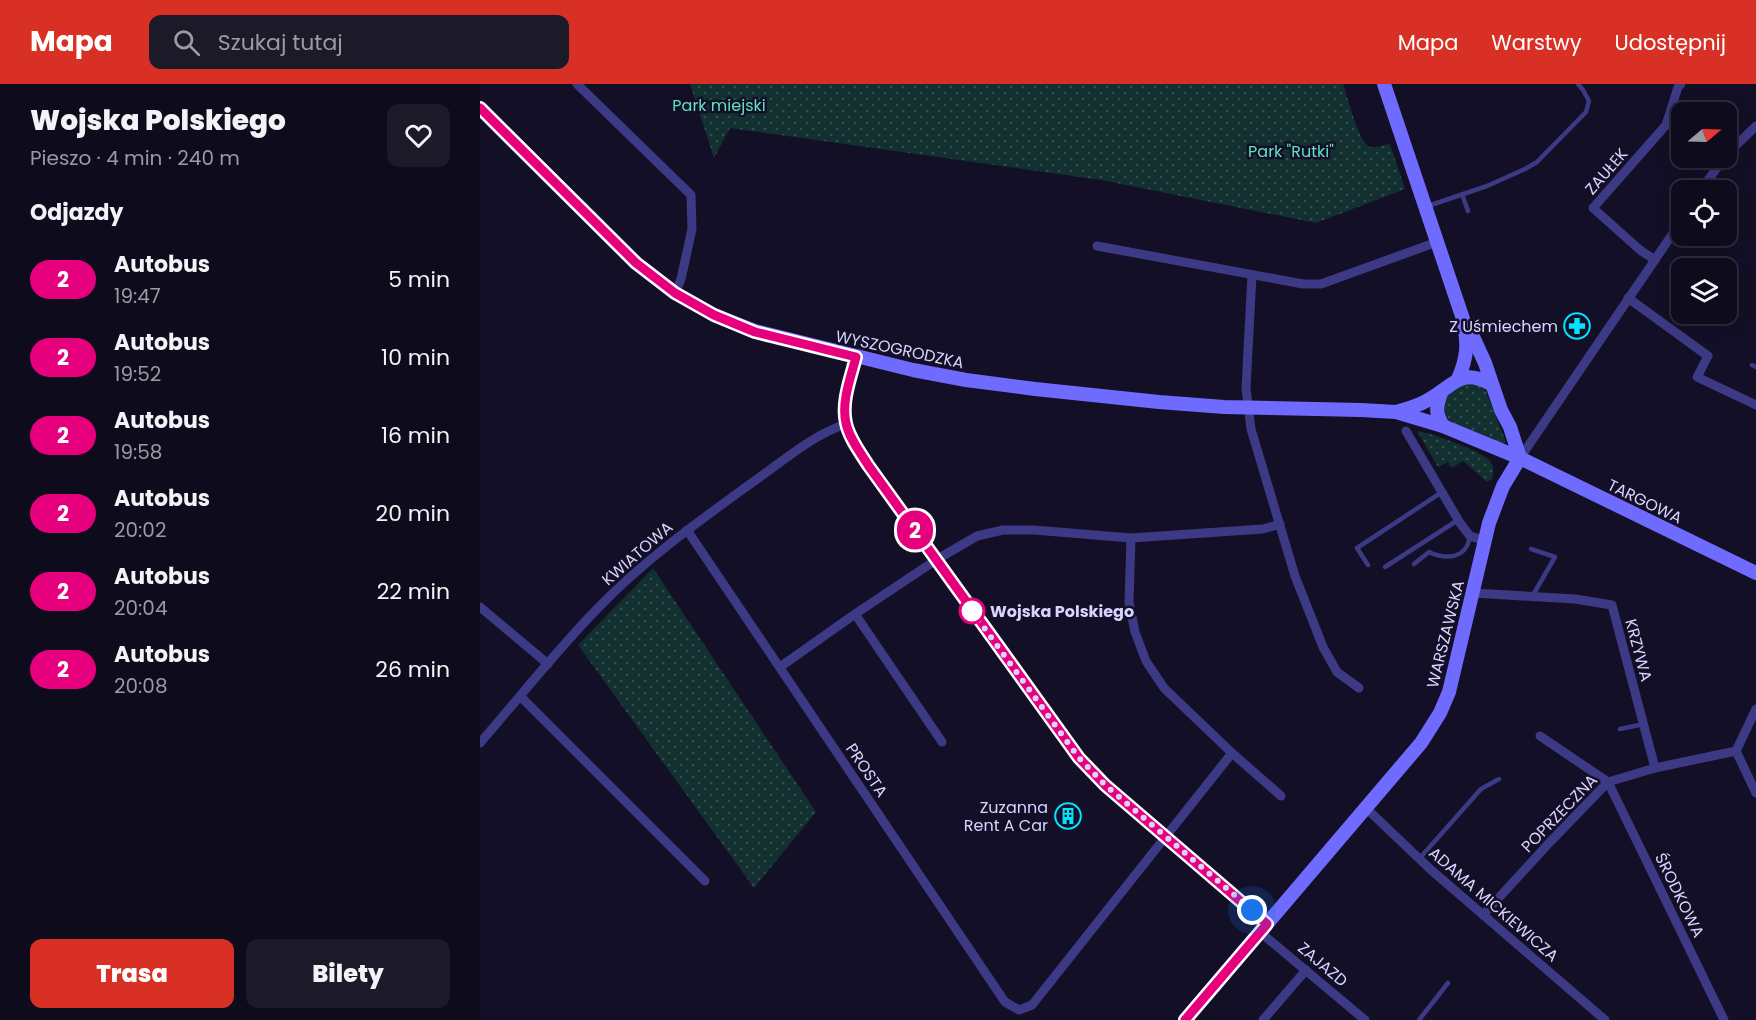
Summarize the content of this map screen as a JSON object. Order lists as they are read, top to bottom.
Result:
{
  "streets": {
    "main road": ["WYSZOGRODZKA", "TARGOWA", "WARSZAWSKA"],
    "street": [
      "ZAUŁEK",
      "KWIATOWA",
      "KRZYWA",
      "PROSTA",
      "POPRZECZNA",
      "ŚRODKOWA",
      "ADAMA MICKIEWICZA",
      "ZAJAZD"
    ]
  },
  "crossings": [
    ["ZAUŁEK", "WARSZAWSKA"],
    ["WYSZOGRODZKA", "TARGOWA"],
    ["WYSZOGRODZKA", "WARSZAWSKA"],
    ["TARGOWA", "WARSZAWSKA"],
    ["KWIATOWA", "PROSTA"],
    ["WARSZAWSKA", "KRZYWA"],
    ["WARSZAWSKA", "ADAMA MICKIEWICZA"],
    ["WARSZAWSKA", "ZAJAZD"],
    ["KRZYWA", "POPRZECZNA"],
    ["POPRZECZNA", "ŚRODKOWA"],
    ["POPRZECZNA", "ADAMA MICKIEWICZA"]
  ],
  "parks": ["Park miejski", "Park \"Rutki\""],
  "places": {
    "pharmacy": ["Z Uśmiechem"],
    "other": ["Wojska Polskiego"],
    "building": ["Zuzanna Rent A Car"]
  },
  "lines": ["bus line 2"],
  "north": "right",
  "page": {
    "header": "Mapa",
    "search": "Szukaj tutaj",
    "nav": ["Mapa", "Warstwy", "Udostępnij"],
    "heading": [
      ["Wojska Polskiego", "Pieszo · 4 min · 240 m"],
      "Odjazdy"
    ],
    "on_map": "2",
    "list": [
      {
        "mark": "2",
        "name": "Autobus",
        "note": "19:47",
        "value": "5 min"
      },
      {
        "mark": "2",
        "name": "Autobus",
        "note": "19:52",
        "value": "10 min"
      },
      {
        "mark": "2",
        "name": "Autobus",
        "note": "19:58",
        "value": "16 min"
      },
      {
        "mark": "2",
        "name": "Autobus",
        "note": "20:02",
        "value": "20 min"
      },
      {
        "mark": "2",
        "name": "Autobus",
        "note": "20:04",
        "value": "22 min"
      },
      {
        "mark": "2",
        "name": "Autobus",
        "note": "20:08",
        "value": "26 min"
      }
    ],
    "buttons": ["Trasa", "Bilety"]
  }
}
